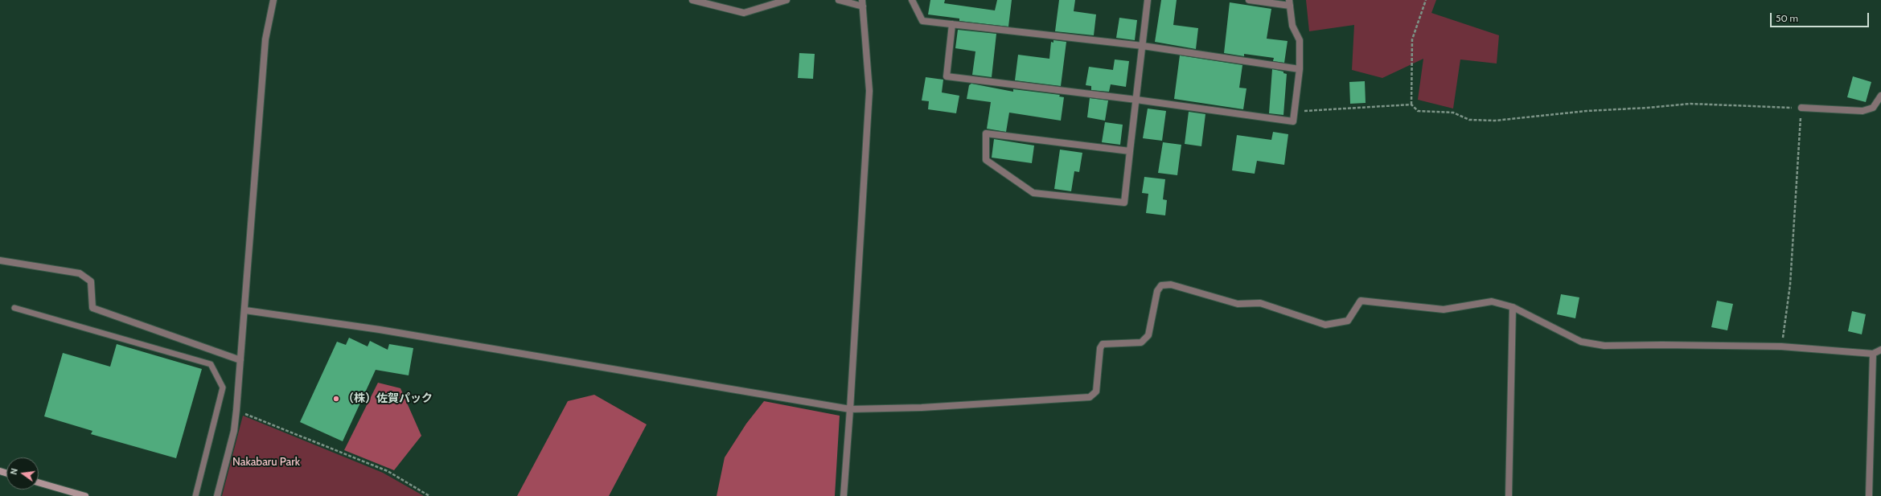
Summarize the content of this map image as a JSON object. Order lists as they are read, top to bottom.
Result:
{
  "parks": ["Nakabaru Park"],
  "places": ["（株）佐賀パック"],
  "scale_bar": "50 m",
  "north": "left"
}
